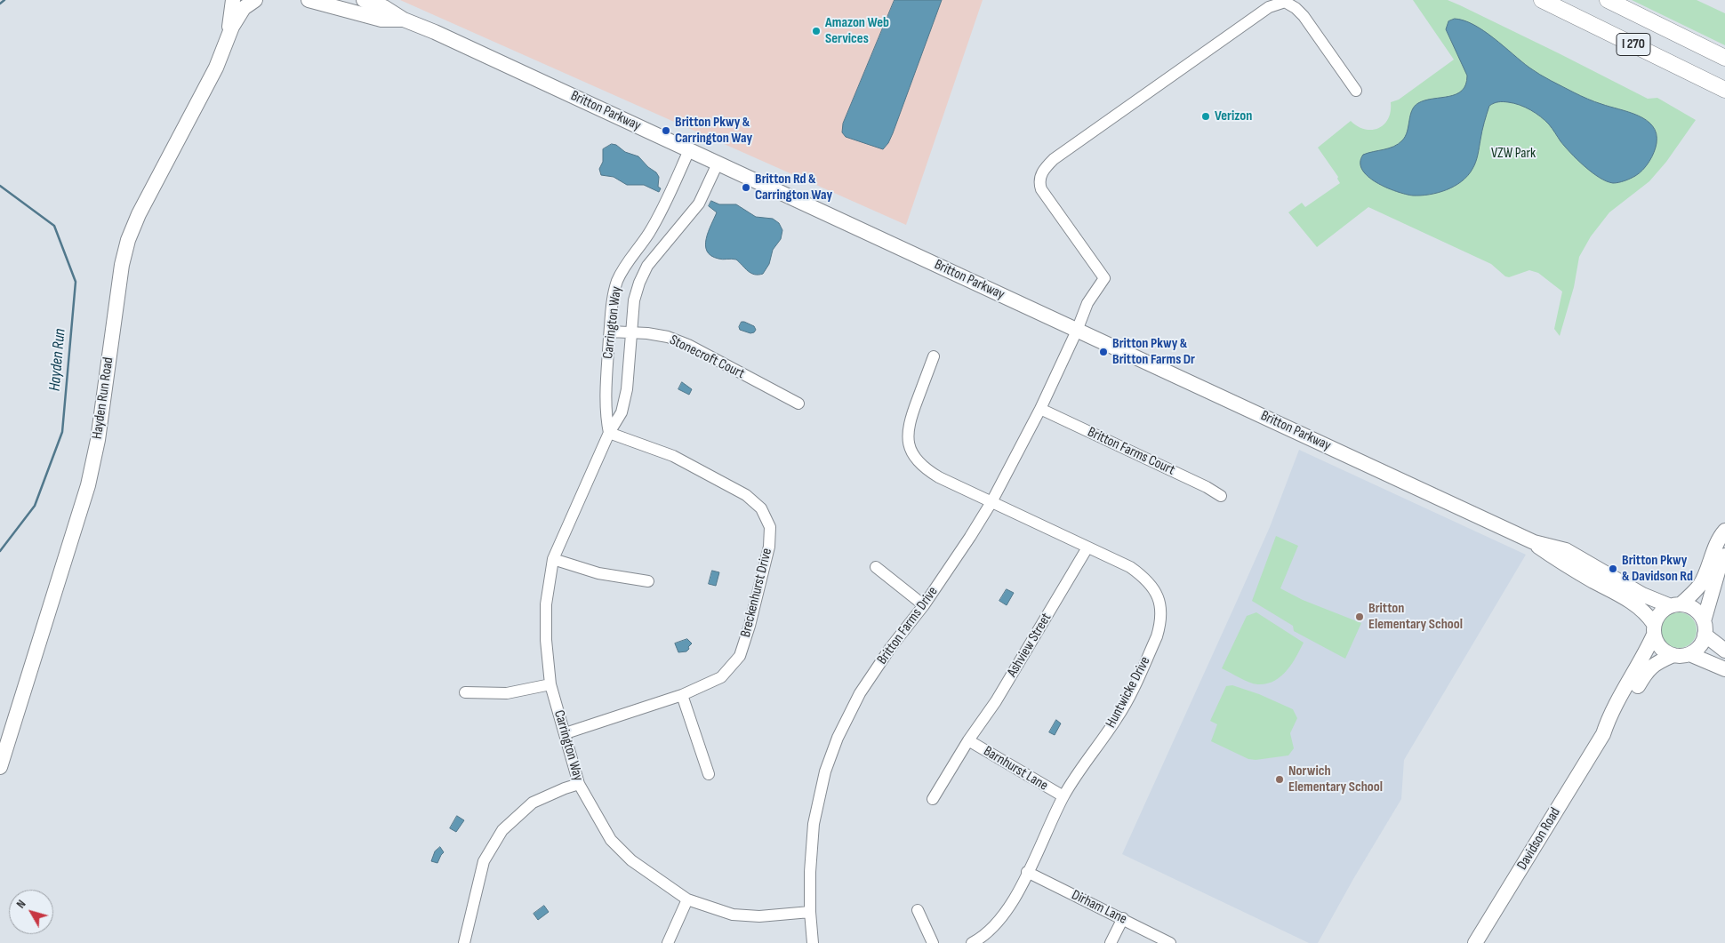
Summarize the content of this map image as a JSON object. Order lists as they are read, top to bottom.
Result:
{
  "streets": {
    "highway": ["I 270"],
    "main road": ["Britton Parkway", "Hayden Run Road", "Davidson Road"],
    "street": [
      "Carrington Way",
      "Stonecroft Court",
      "Britton Farms Court",
      "Breckenhurst Drive",
      "Britton Farms Drive",
      "Ashview Street",
      "Huntwicke Drive",
      "Barnhurst Lane",
      "Dirham Lane"
    ]
  },
  "crossings": [
    ["Britton Parkway", "Carrington Way"],
    ["Britton Parkway", "Britton Farms Drive"],
    ["Britton Parkway", "Davidson Road"],
    ["Carrington Way", "Stonecroft Court"],
    ["Carrington Way", "Breckenhurst Drive"],
    ["Carrington Way", "Britton Farms Drive"],
    ["Britton Farms Court", "Britton Farms Drive"],
    ["Britton Farms Drive", "Huntwicke Drive"],
    ["Ashview Street", "Huntwicke Drive"],
    ["Ashview Street", "Barnhurst Lane"],
    ["Huntwicke Drive", "Barnhurst Lane"],
    ["Huntwicke Drive", "Dirham Lane"]
  ],
  "water": ["Hayden Run"],
  "parks": ["VZW Park"],
  "places": [
    "Amazon Web Services",
    "Verizon",
    "Britton Pkwy & Carrington Way",
    "Britton Rd & Carrington Way",
    "Britton Pkwy & Britton Farms Dr",
    "Britton Pkwy & Davidson Rd",
    "Britton Elementary School",
    "Norwich Elementary School"
  ],
  "north": "top left"
}
